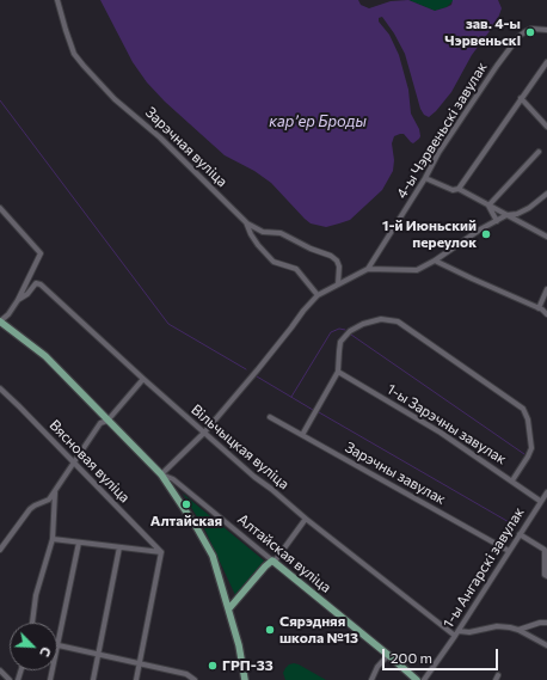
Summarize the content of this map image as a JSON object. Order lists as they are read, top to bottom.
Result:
{
  "streets": {
    "main road": ["Алтайская вуліца"],
    "street": [
      "4-ы Чэрвеньскі завулак",
      "Зарэчная вуліца",
      "1-ы Зарэчны завулак",
      "Вільчыцкая вуліца",
      "Вясновая вуліца",
      "Зарэчны завулак",
      "1-ы Ангарскі завулак"
    ]
  },
  "crossings": [
    ["1-ы Зарэчны завулак", "1-ы Ангарскі завулак"],
    ["Вільчыцкая вуліца", "1-ы Ангарскі завулак"],
    ["Зарэчны завулак", "1-ы Ангарскі завулак"]
  ],
  "water": ["карʼер Броды"],
  "places": [
    "зав. 4-ы Чэрвеньскі",
    "1-й Июньский переулок",
    "Алтайская",
    "Сярэдняя школа №13",
    "ГРП-33"
  ],
  "scale_bar": "200 m",
  "north": "bottom right"
}
